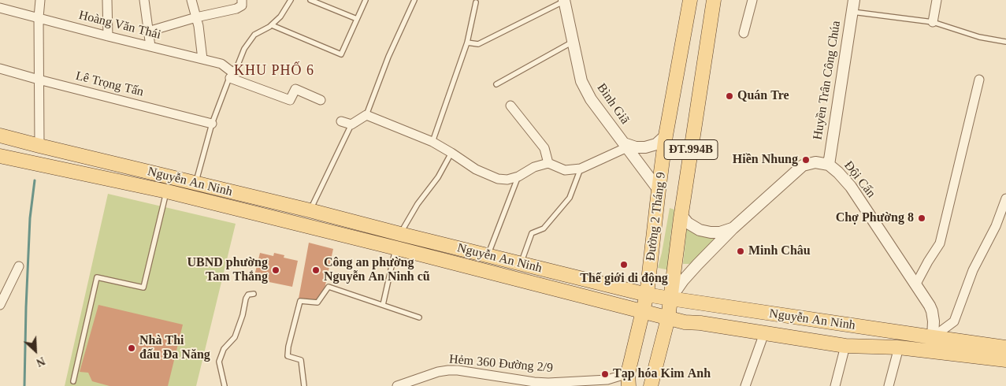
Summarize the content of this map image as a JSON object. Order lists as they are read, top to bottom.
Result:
{
  "streets": {
    "main road": ["ĐT.994B", "Nguyễn An Ninh", "Đường 2 Tháng 9"],
    "street": [
      "Hoàng Văn Thái",
      "Huyền Trân Công Chúa",
      "Lê Trọng Tấn",
      "Bình Giã",
      "Đội Cấn",
      "Hẻm 360 Đường 2/9"
    ]
  },
  "crossings": [
    ["Huyền Trân Công Chúa", "Đội Cấn"],
    ["Bình Giã", "Đường 2 Tháng 9"],
    ["Đội Cấn", "Nguyễn An Ninh"],
    ["Đội Cấn", "Đường 2 Tháng 9"],
    ["Nguyễn An Ninh", "Đường 2 Tháng 9"],
    ["Đường 2 Tháng 9", "Hẻm 360 Đường 2/9"]
  ],
  "districts": ["KHU PHỐ 6"],
  "places": [
    "Quán Tre",
    "Hiền Nhung",
    "Chợ Phường 8",
    "Minh Châu",
    "Thế giới di động",
    "UBND phường Tam Thắng",
    "Công an phường Nguyễn An Ninh cũ",
    "Nhà Thi đấu Đa Năng",
    "Tạp hóa Kim Anh"
  ],
  "north": "bottom right"
}
